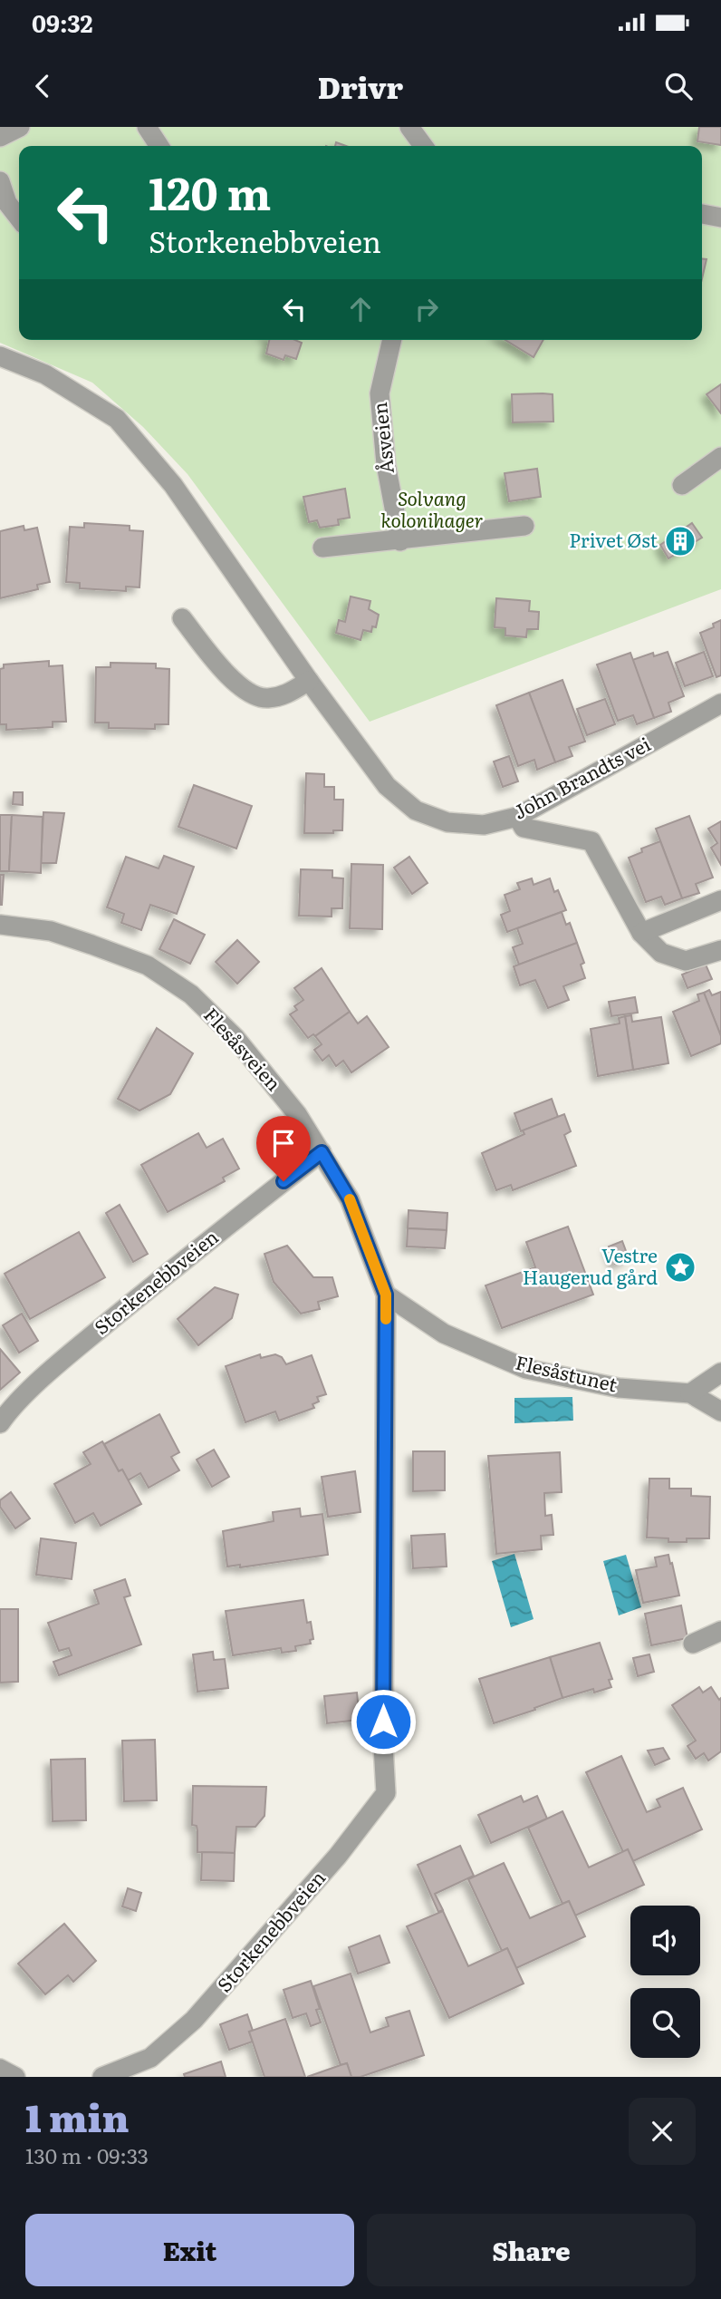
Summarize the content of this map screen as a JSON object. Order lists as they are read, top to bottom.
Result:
{
  "streets": {
    "street": [
      "Åsveien",
      "John Brandts vei",
      "Flesåsveien",
      "Storkenebbveien",
      "Flesåstunet"
    ]
  },
  "crossings": [
    ["Flesåsveien", "Storkenebbveien"],
    ["Flesåsveien", "Flesåstunet"]
  ],
  "parks": ["Solvang kolonihager"],
  "places": {
    "building": ["Privet Øst"],
    "place": ["Vestre Haugerud gård"]
  },
  "page": {
    "status": "09:32",
    "header": "Drivr",
    "turn": ["120 m", "Storkenebbveien"],
    "heading": ["1 min", "130 m · 09:33"],
    "buttons": ["Exit", "Share"]
  }
}
